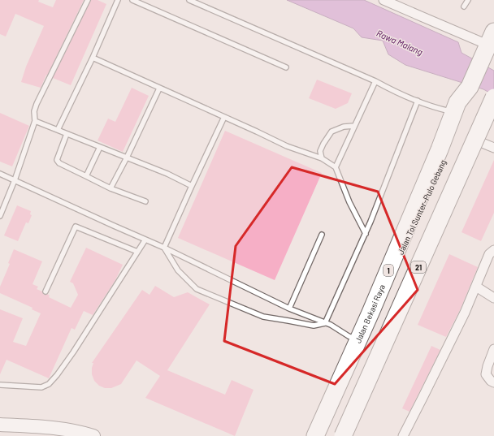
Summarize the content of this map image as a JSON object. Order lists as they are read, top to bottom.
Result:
{
  "streets": {
    "highway": [
      "Jalan Tol Sunter–Pulo Gebang",
      "21",
      "1",
      "Jalan Bekasi Raya"
    ]
  },
  "crossings": [
    ["Jalan Tol Sunter–Pulo Gebang", "Jalan Bekasi Raya"]
  ],
  "water": ["Rawa Malang"]
}
